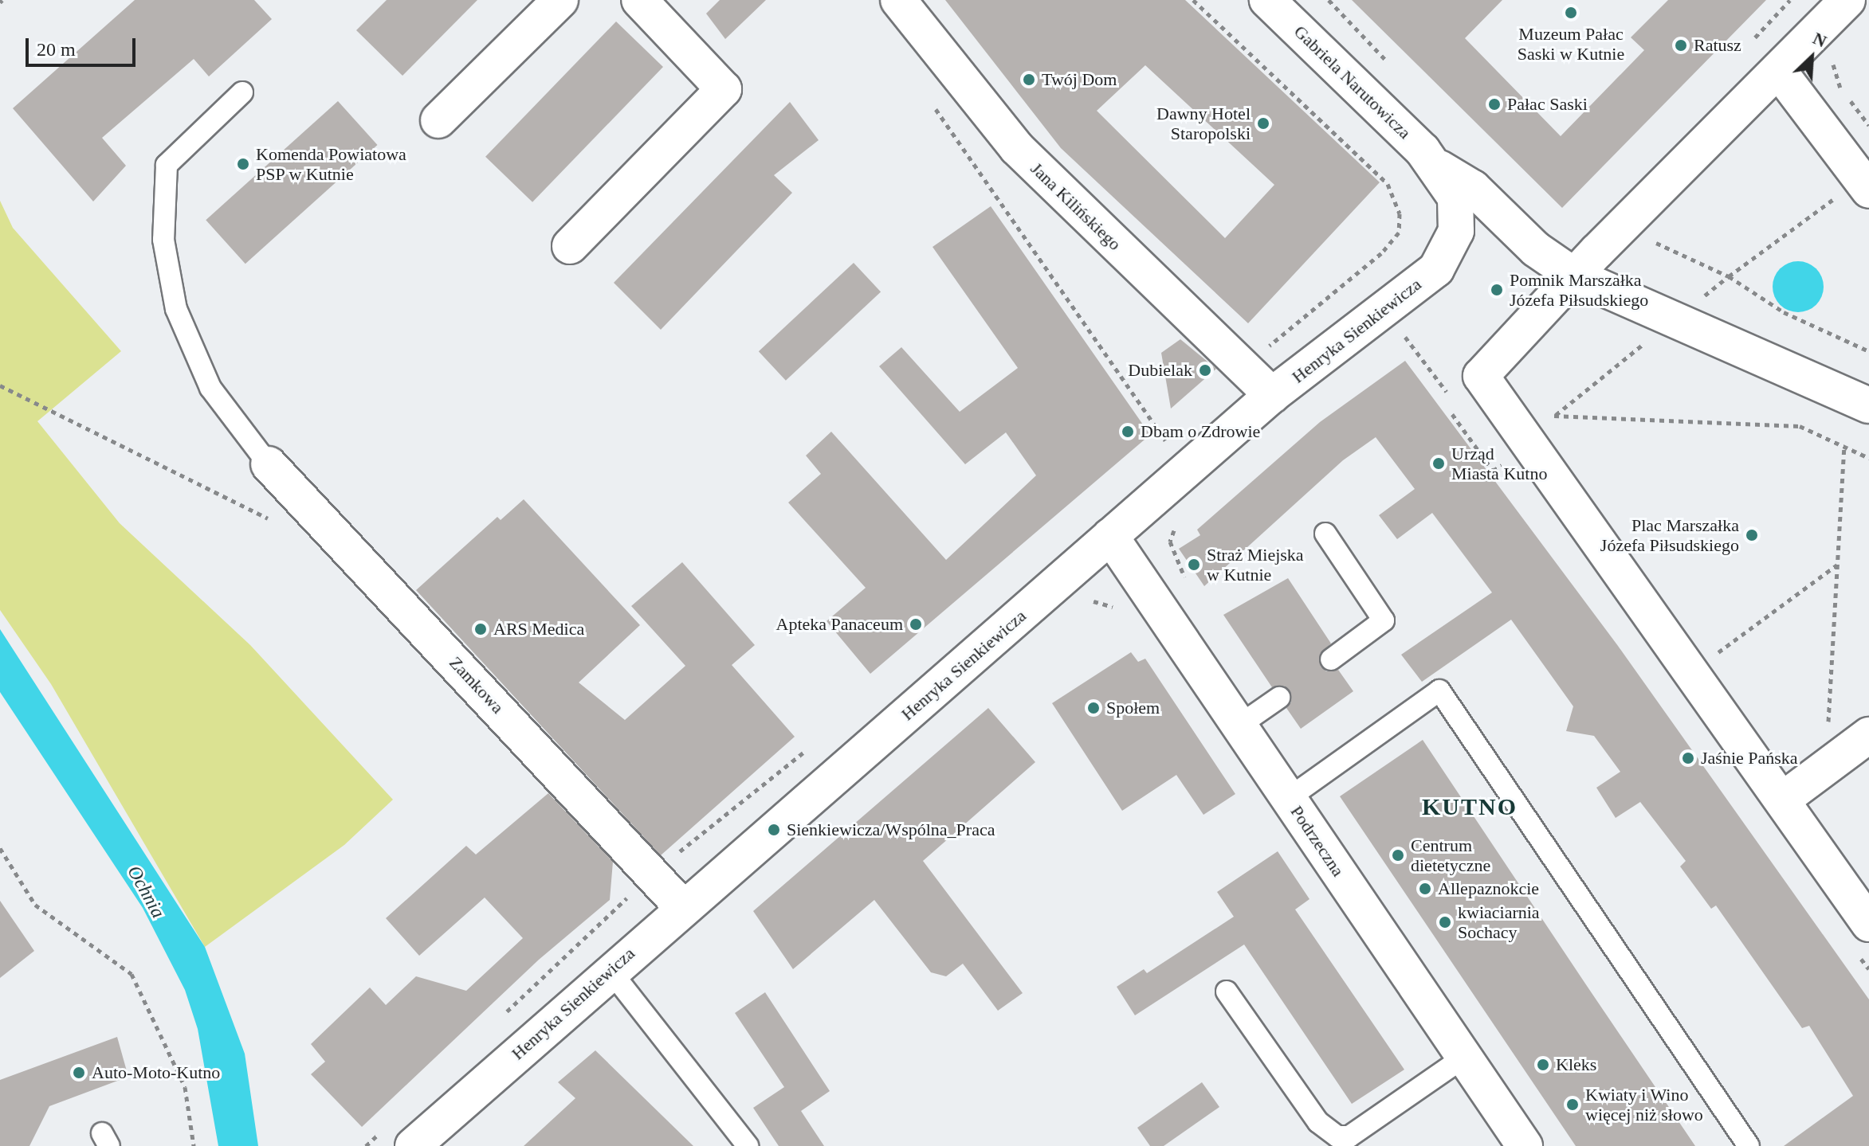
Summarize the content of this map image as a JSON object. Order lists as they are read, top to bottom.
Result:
{
  "streets": {
    "street": [
      "Gabriela Narutowicza",
      "Jana Kilińskiego",
      "Henryka Sienkiewicza",
      "Zamkowa",
      "Podrzeczna"
    ]
  },
  "crossings": [
    ["Gabriela Narutowicza", "Henryka Sienkiewicza"],
    ["Jana Kilińskiego", "Henryka Sienkiewicza"],
    ["Henryka Sienkiewicza", "Zamkowa"],
    ["Henryka Sienkiewicza", "Podrzeczna"]
  ],
  "districts": ["KUTNO"],
  "water": ["Ochnia"],
  "places": [
    "Muzeum Pałac Saski w Kutnie",
    "Ratusz",
    "Twój Dom",
    "Pałac Saski",
    "Dawny Hotel Staropolski",
    "Komenda Powiatowa PSP w Kutnie",
    "Pomnik Marszałka Józefa Piłsudskiego",
    "Dubielak",
    "Dbam o Zdrowie",
    "Urząd Miasta Kutno",
    "Plac Marszałka Józefa Piłsudskiego",
    "Straż Miejska w Kutnie",
    "Apteka Panaceum",
    "ARS Medica",
    "Społem",
    "Jaśnie Pańska",
    "Sienkiewicza/Wspólna_Praca",
    "Centrum dietetyczne",
    "Allepaznokcie",
    "kwiaciarnia Sochacy",
    "Kleks",
    "Auto-Moto-Kutno",
    "Kwiaty i Wino więcej niż słowo"
  ],
  "scale_bar": "20 m",
  "north": "top right"
}
